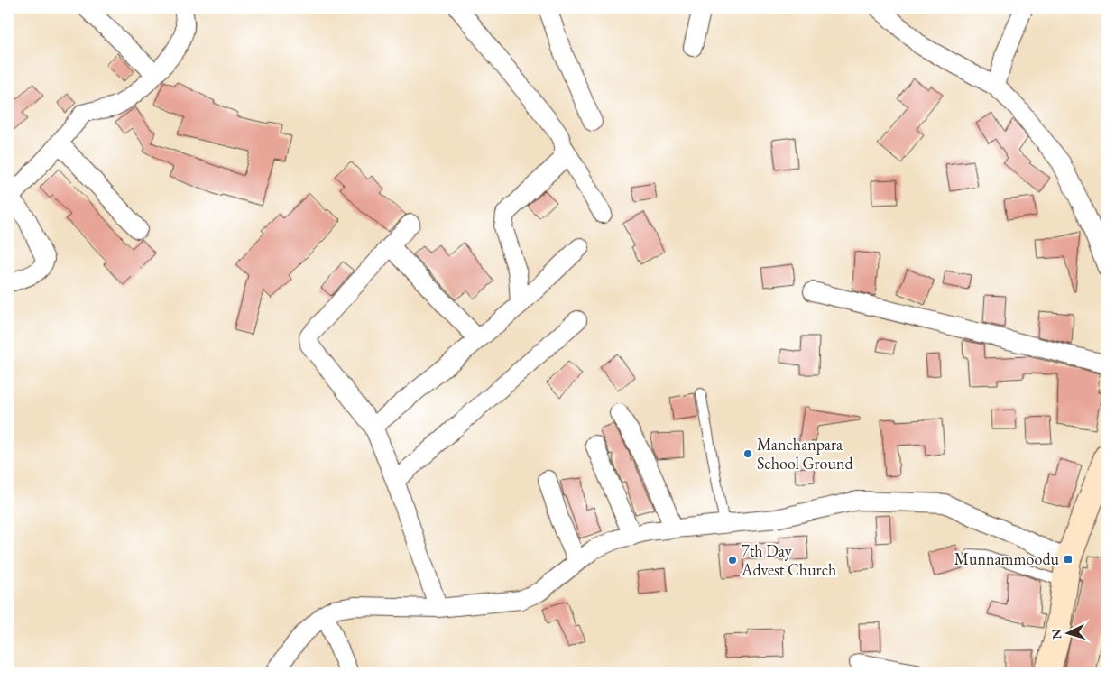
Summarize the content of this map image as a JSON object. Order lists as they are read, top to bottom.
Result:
{
  "places": {
    "other": ["Manchanpara School Ground", "7th Day Advest Church"],
    "transit": ["Munnammoodu"]
  },
  "north": "left"
}
